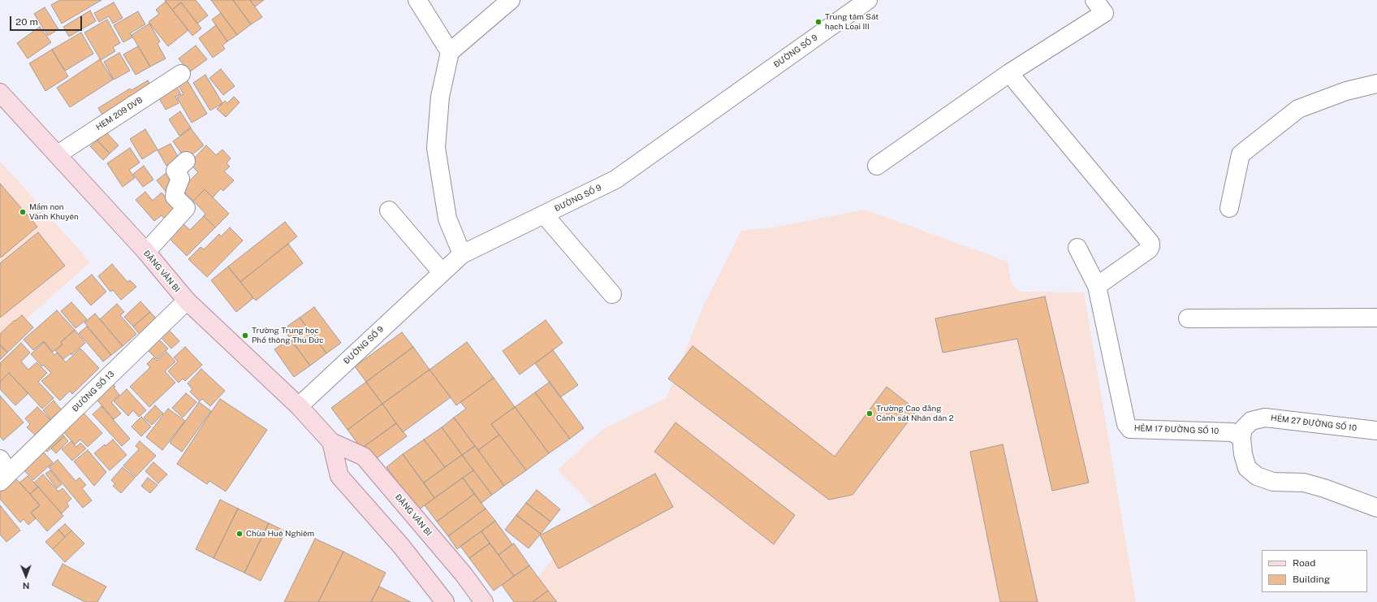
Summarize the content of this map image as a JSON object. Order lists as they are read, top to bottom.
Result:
{
  "streets": {
    "main road": ["ĐẶNG VĂN BI"],
    "street": [
      "ĐƯỜNG SỐ 9",
      "HEM 209 DVB",
      "ĐƯỜNG SỐ 13",
      "HẺM 27 ĐƯỜNG SỐ 10",
      "HẺM 17 ĐƯỜNG SỐ 10"
    ]
  },
  "crossings": [
    ["ĐƯỜNG SỐ 9", "ĐẶNG VĂN BI"],
    ["HEM 209 DVB", "ĐẶNG VĂN BI"],
    ["ĐẶNG VĂN BI", "ĐƯỜNG SỐ 13"],
    ["HẺM 27 ĐƯỜNG SỐ 10", "HẺM 17 ĐƯỜNG SỐ 10"]
  ],
  "places": [
    "Trung tâm Sát hạch Loại III",
    "Mầm non Vành Khuyên",
    "Trường Trung học Phổ thông Thủ Đức",
    "Trường Cao đẳng Cảnh sát Nhân dân 2",
    "Chùa Huê Nghiêm"
  ],
  "legend": ["Road", "Building"],
  "scale_bar": "20 m",
  "north": "bottom"
}
